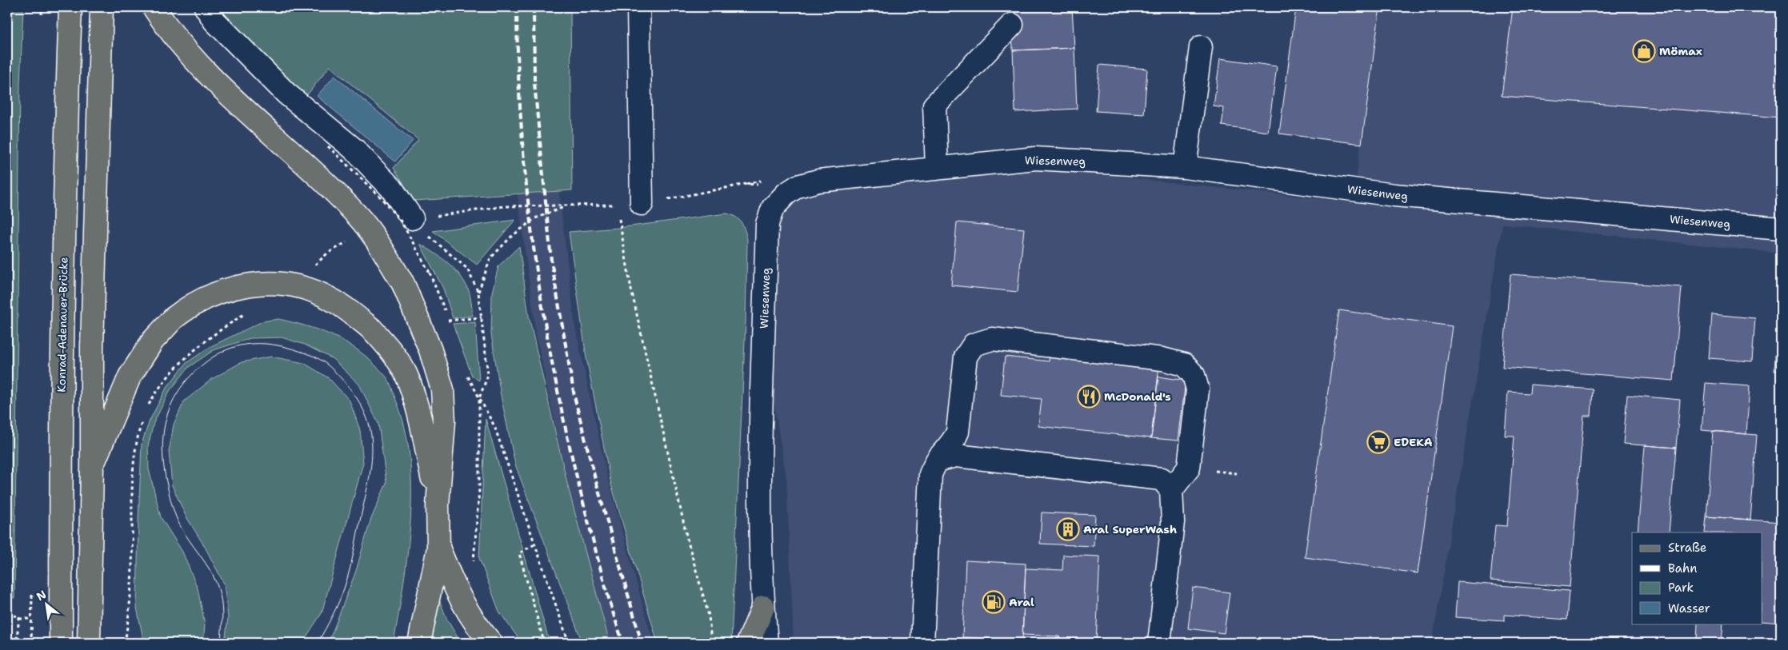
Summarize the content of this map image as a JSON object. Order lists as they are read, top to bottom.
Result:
{
  "streets": {
    "main road": ["Konrad-Adenauer-Brücke"],
    "street": ["Wiesenweg"]
  },
  "places": {
    "shop": ["Mömax"],
    "restaurant": ["McDonald's"],
    "supermarket": ["EDEKA"],
    "building": ["Aral SuperWash"],
    "fuel station": ["Aral"]
  },
  "legend": [
    "Straße",
    "Bahn",
    "Park",
    "Wasser"
  ],
  "north": "top left"
}
